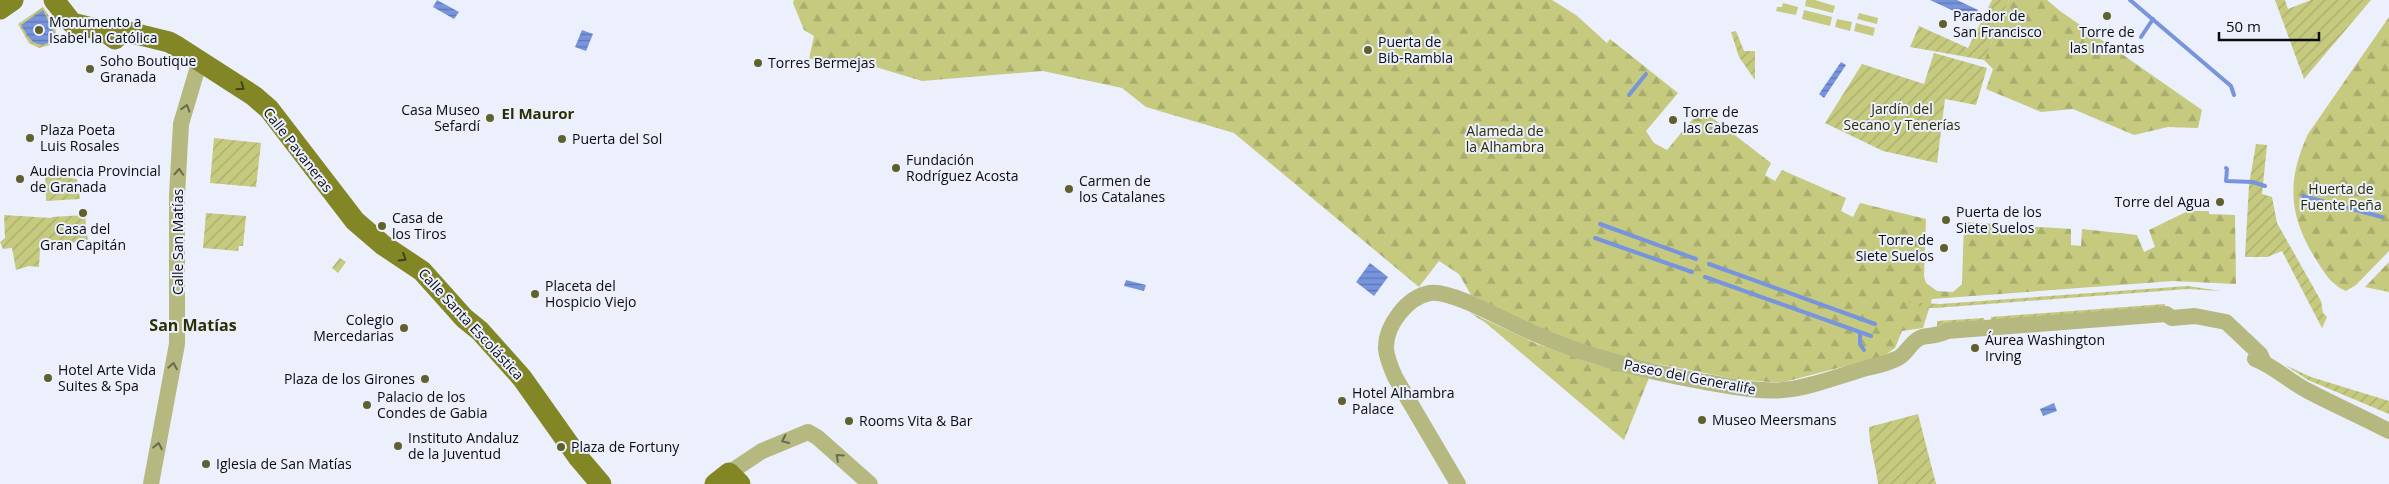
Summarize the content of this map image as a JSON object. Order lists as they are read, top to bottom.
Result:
{
  "streets": {
    "main road": ["Calle Pavaneras", "Calle Santa Escolástica"],
    "street": ["Calle San Matías", "Paseo del Generalife"]
  },
  "crossings": [
    ["Calle Pavaneras", "Calle San Matías"],
    ["Calle Pavaneras", "Calle Santa Escolástica"]
  ],
  "one_way": ["Calle Pavaneras", "Calle San Matías", "Calle Santa Escolástica"],
  "districts": ["El Mauror", "San Matías"],
  "parks": ["Jardín del Secano y Tenerías", "Alameda de la Alhambra", "Huerta de Fuente Peña"],
  "places": [
    "Torre de las Infantas",
    "Parador de San Francisco",
    "Monumento a Isabel la Católica",
    "Puerta de Bib-Rambla",
    "Torres Bermejas",
    "Soho Boutique Granada",
    "Casa Museo Sefardí",
    "Torre de las Cabezas",
    "Plaza Poeta Luis Rosales",
    "Puerta del Sol",
    "Fundación Rodríguez Acosta",
    "Audiencia Provincial de Granada",
    "Carmen de los Catalanes",
    "Torre del Agua",
    "Casa del Gran Capitán",
    "Puerta de los Siete Suelos",
    "Casa de los Tiros",
    "Torre de Siete Suelos",
    "Placeta del Hospicio Viejo",
    "Colegio Mercedarias",
    "Áurea Washington Irving",
    "Hotel Arte Vida Suites & Spa",
    "Plaza de los Girones",
    "Hotel Alhambra Palace",
    "Palacio de los Condes de Gabia",
    "Museo Meersmans",
    "Rooms Vita & Bar",
    "Instituto Andaluz de la Juventud",
    "Plaza de Fortuny",
    "Iglesia de San Matías"
  ],
  "scale_bar": "50 m"
}
